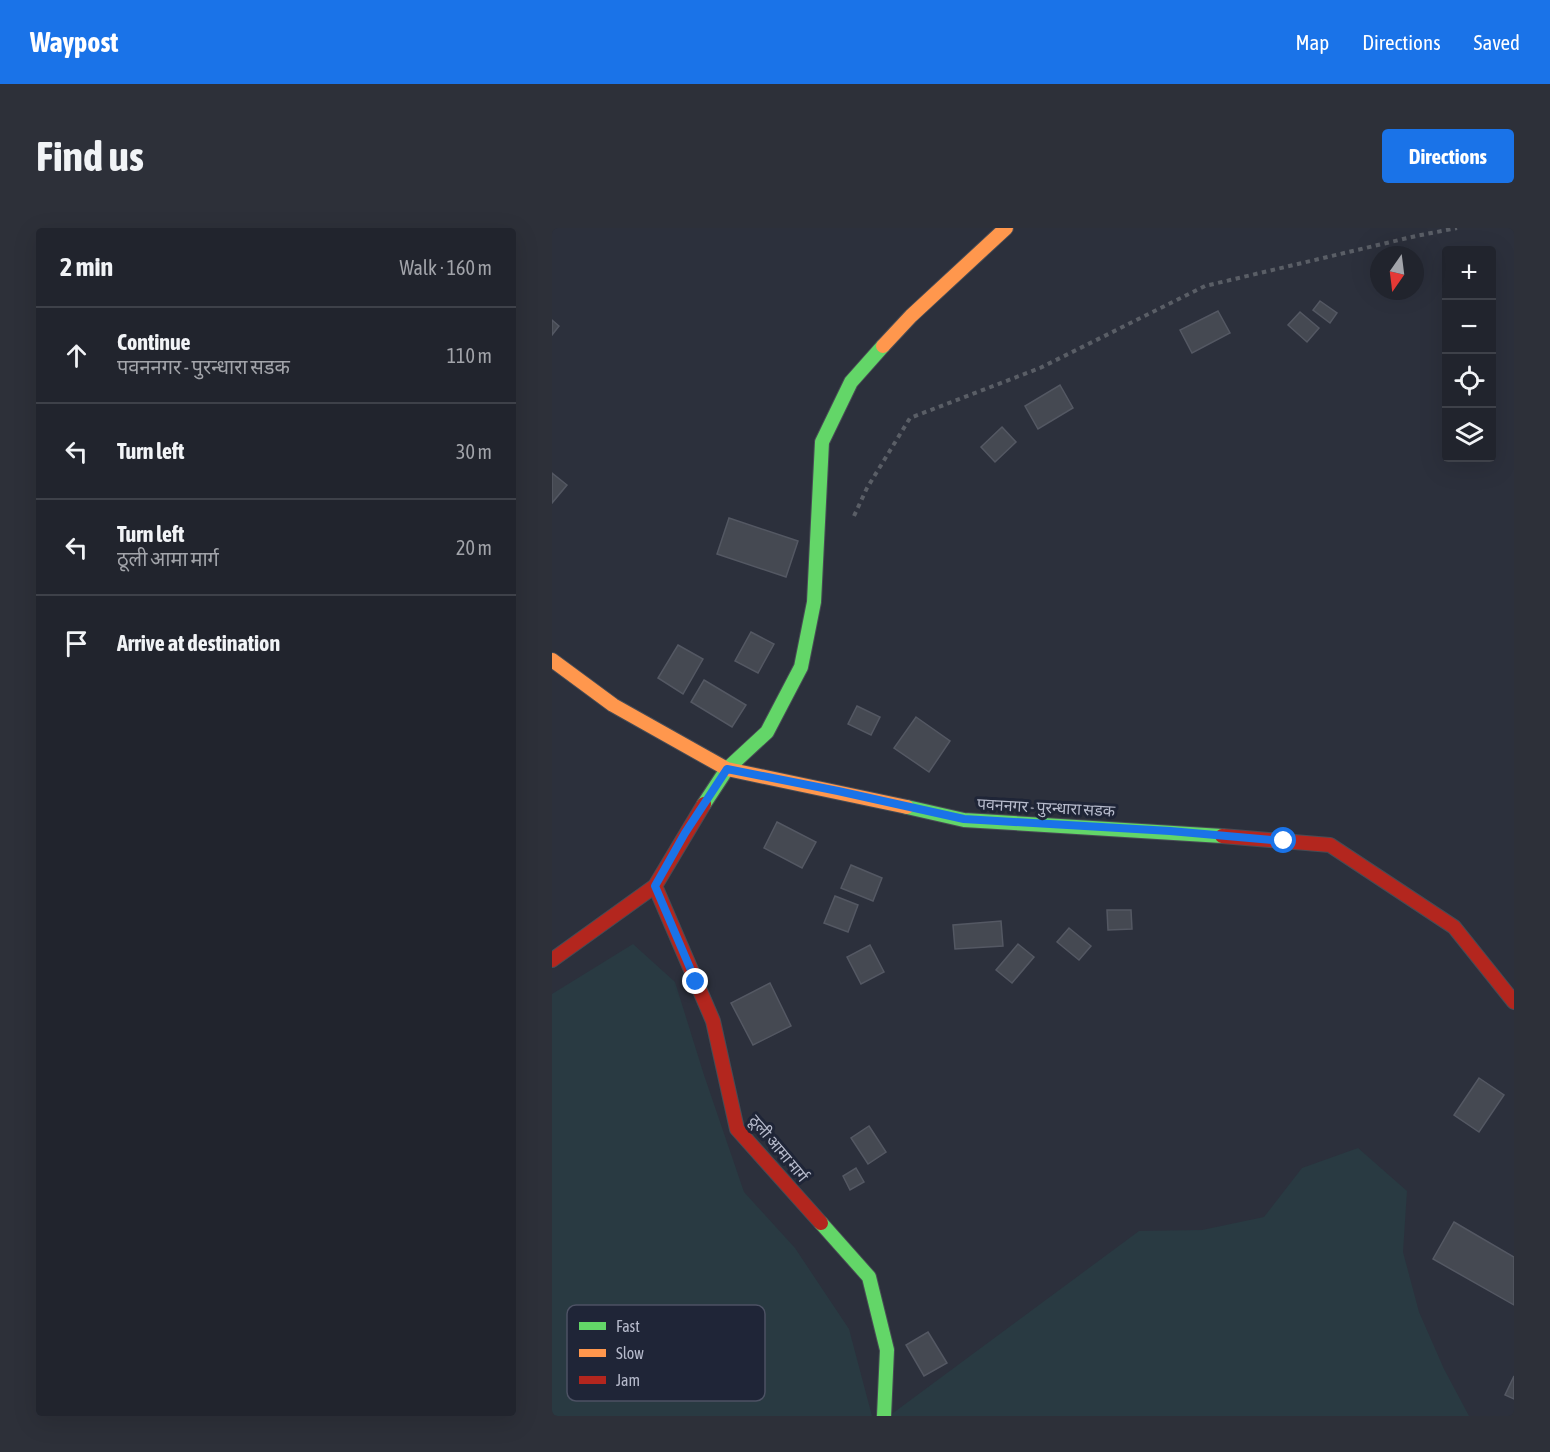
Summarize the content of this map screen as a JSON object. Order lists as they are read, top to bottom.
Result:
{
  "streets": {
    "street": ["पवननगर - पुरन्धारा सडक", "ठूली आमा मार्ग"]
  },
  "legend": ["Fast", "Slow", "Jam"],
  "north": "bottom",
  "page": {
    "header": "Waypost",
    "nav": ["Map", "Directions", "Saved"],
    "buttons": "Directions",
    "title": "Find us",
    "heading": ["2 min", "Walk · 160 m"],
    "map_buttons": ["+", "−"],
    "list": [
      ["Continue", "पवननगर - पुरन्धारा सडक", "110 m"],
      ["Turn left", "30 m"],
      ["Turn left", "ठूली आमा मार्ग", "20 m"],
      "Arrive at destination"
    ]
  }
}
